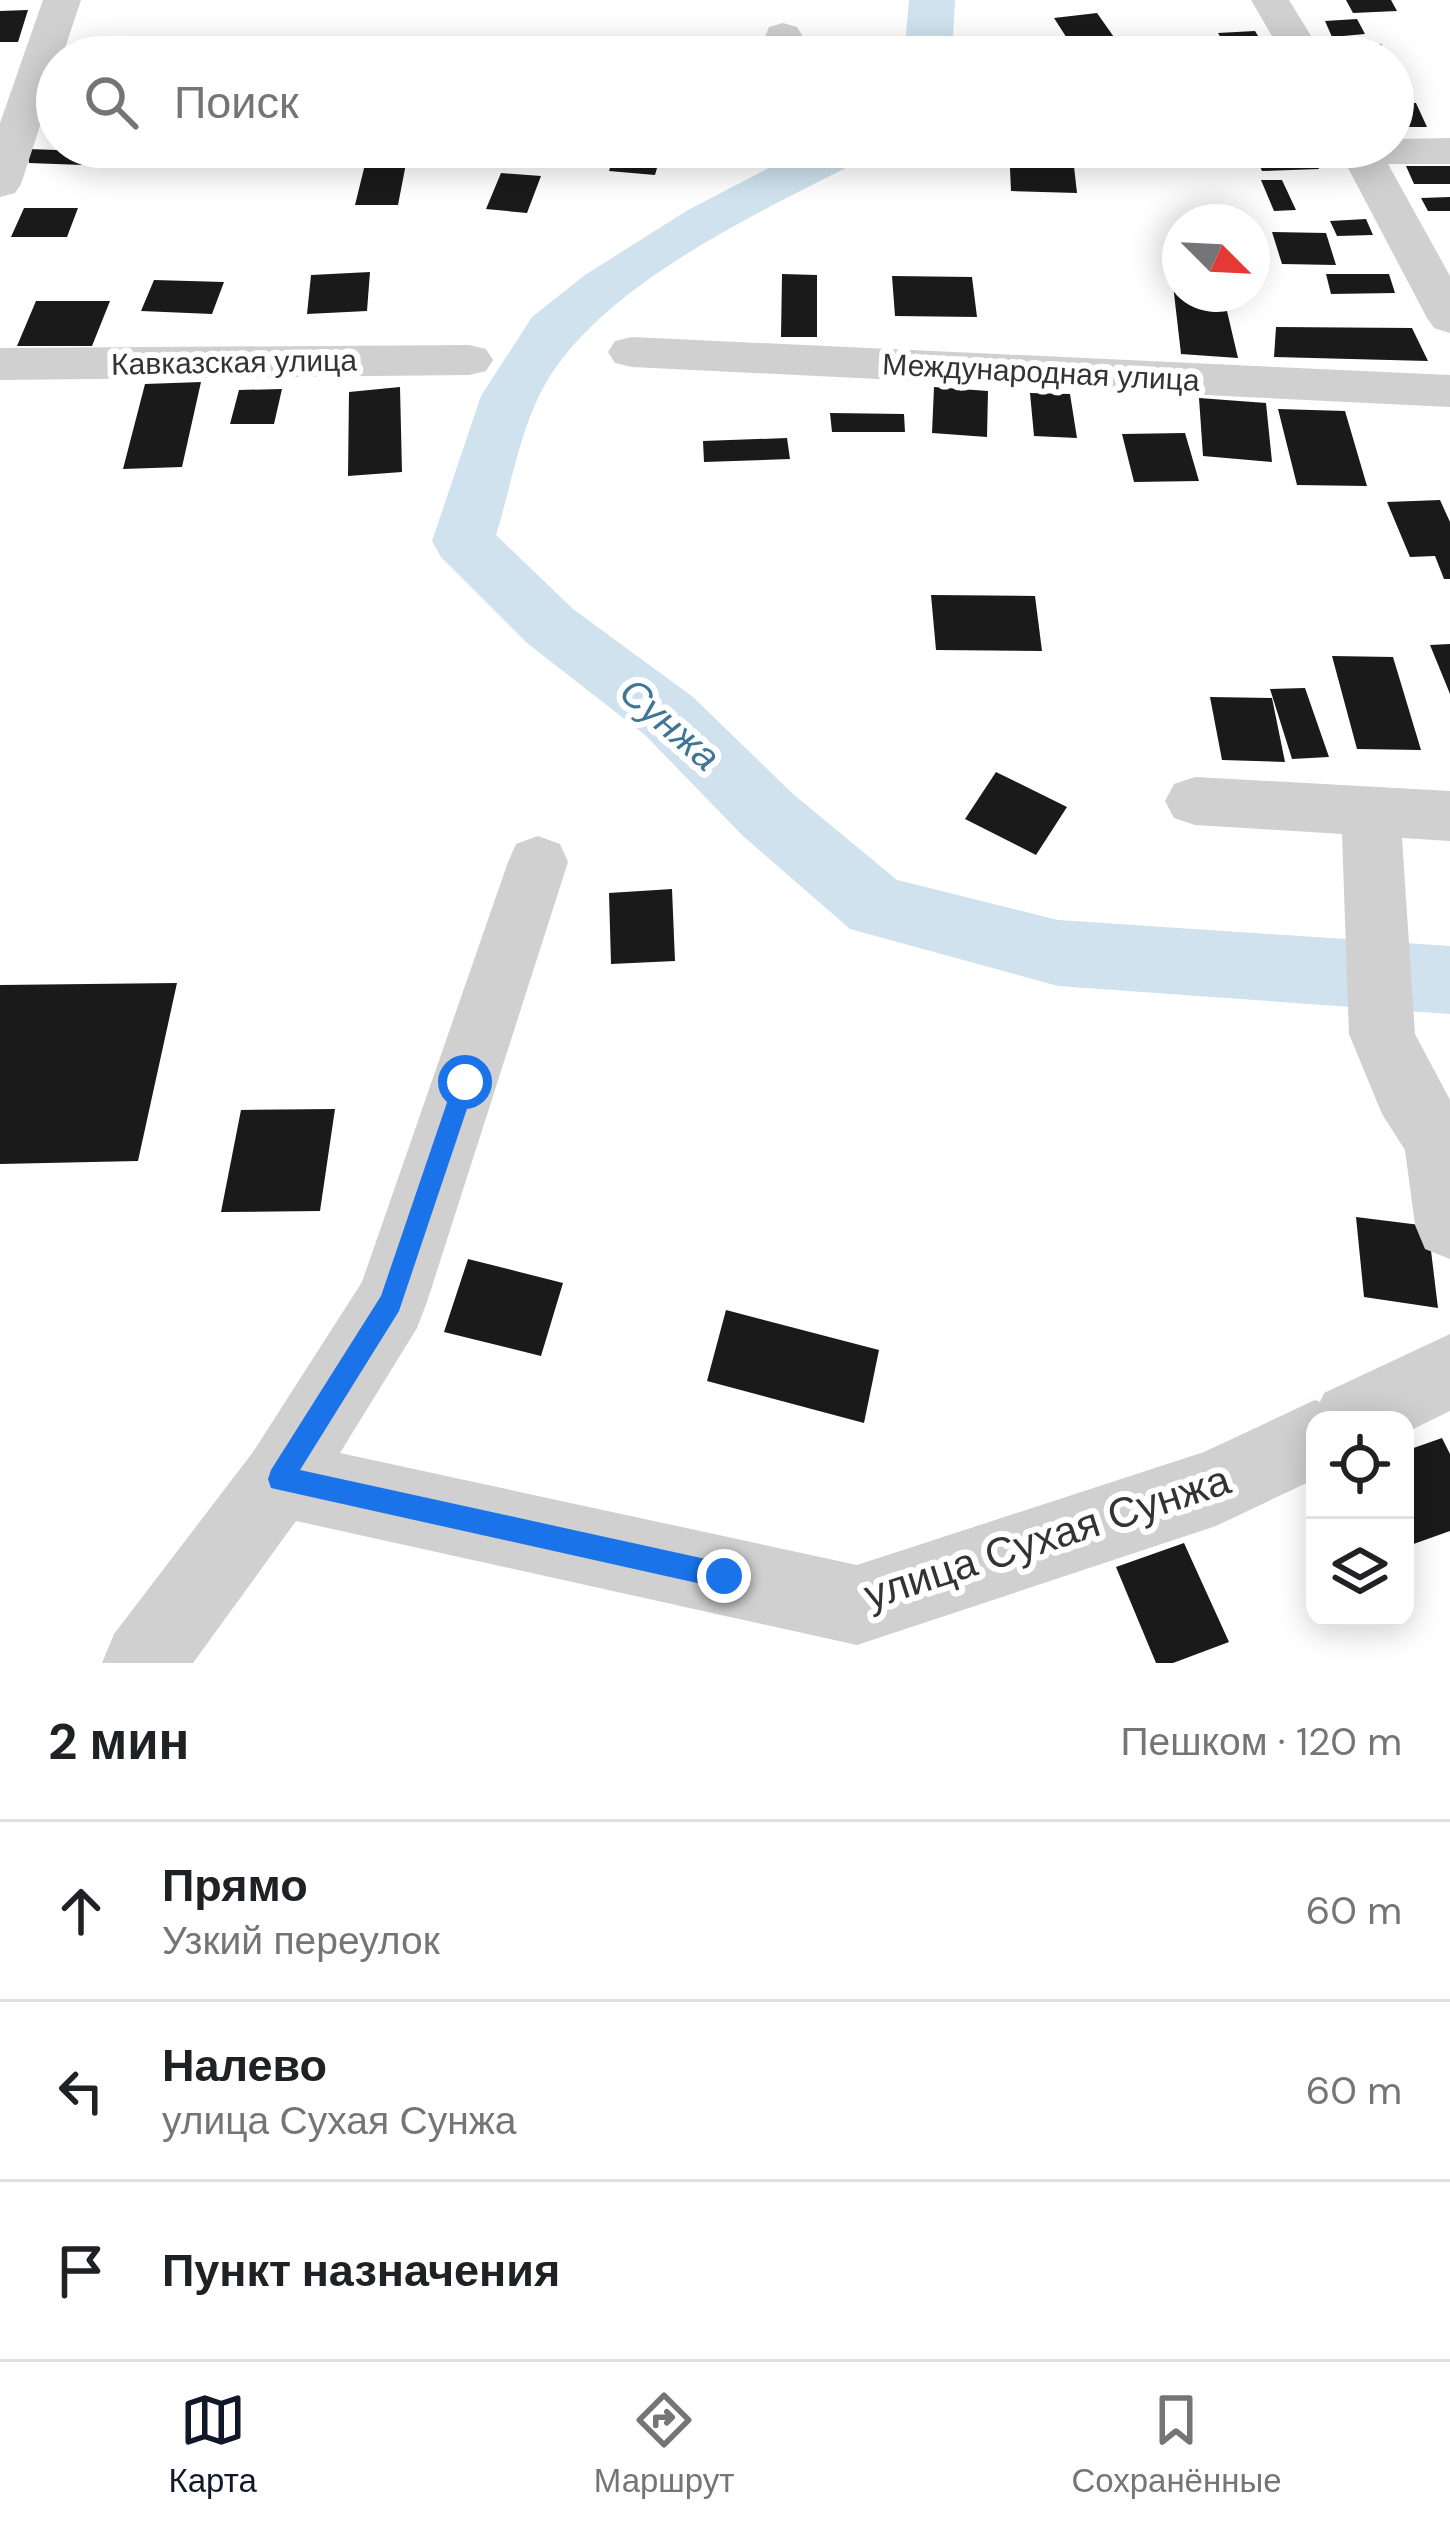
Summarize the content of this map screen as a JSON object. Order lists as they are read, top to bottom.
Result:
{
  "streets": {
    "street": ["Кавказская улица", "Международная улица", "улица Сухая Сунжа"]
  },
  "water": ["Сунжа"],
  "north": "bottom right",
  "page": {
    "search": "Поиск",
    "heading": ["2 мин", "Пешком · 120 m"],
    "list": [
      ["Прямо", "Узкий переулок", "60 m"],
      ["Налево", "улица Сухая Сунжа", "60 m"],
      "Пункт назначения"
    ],
    "nav": ["Карта", "Маршрут", "Сохранённые"]
  }
}
